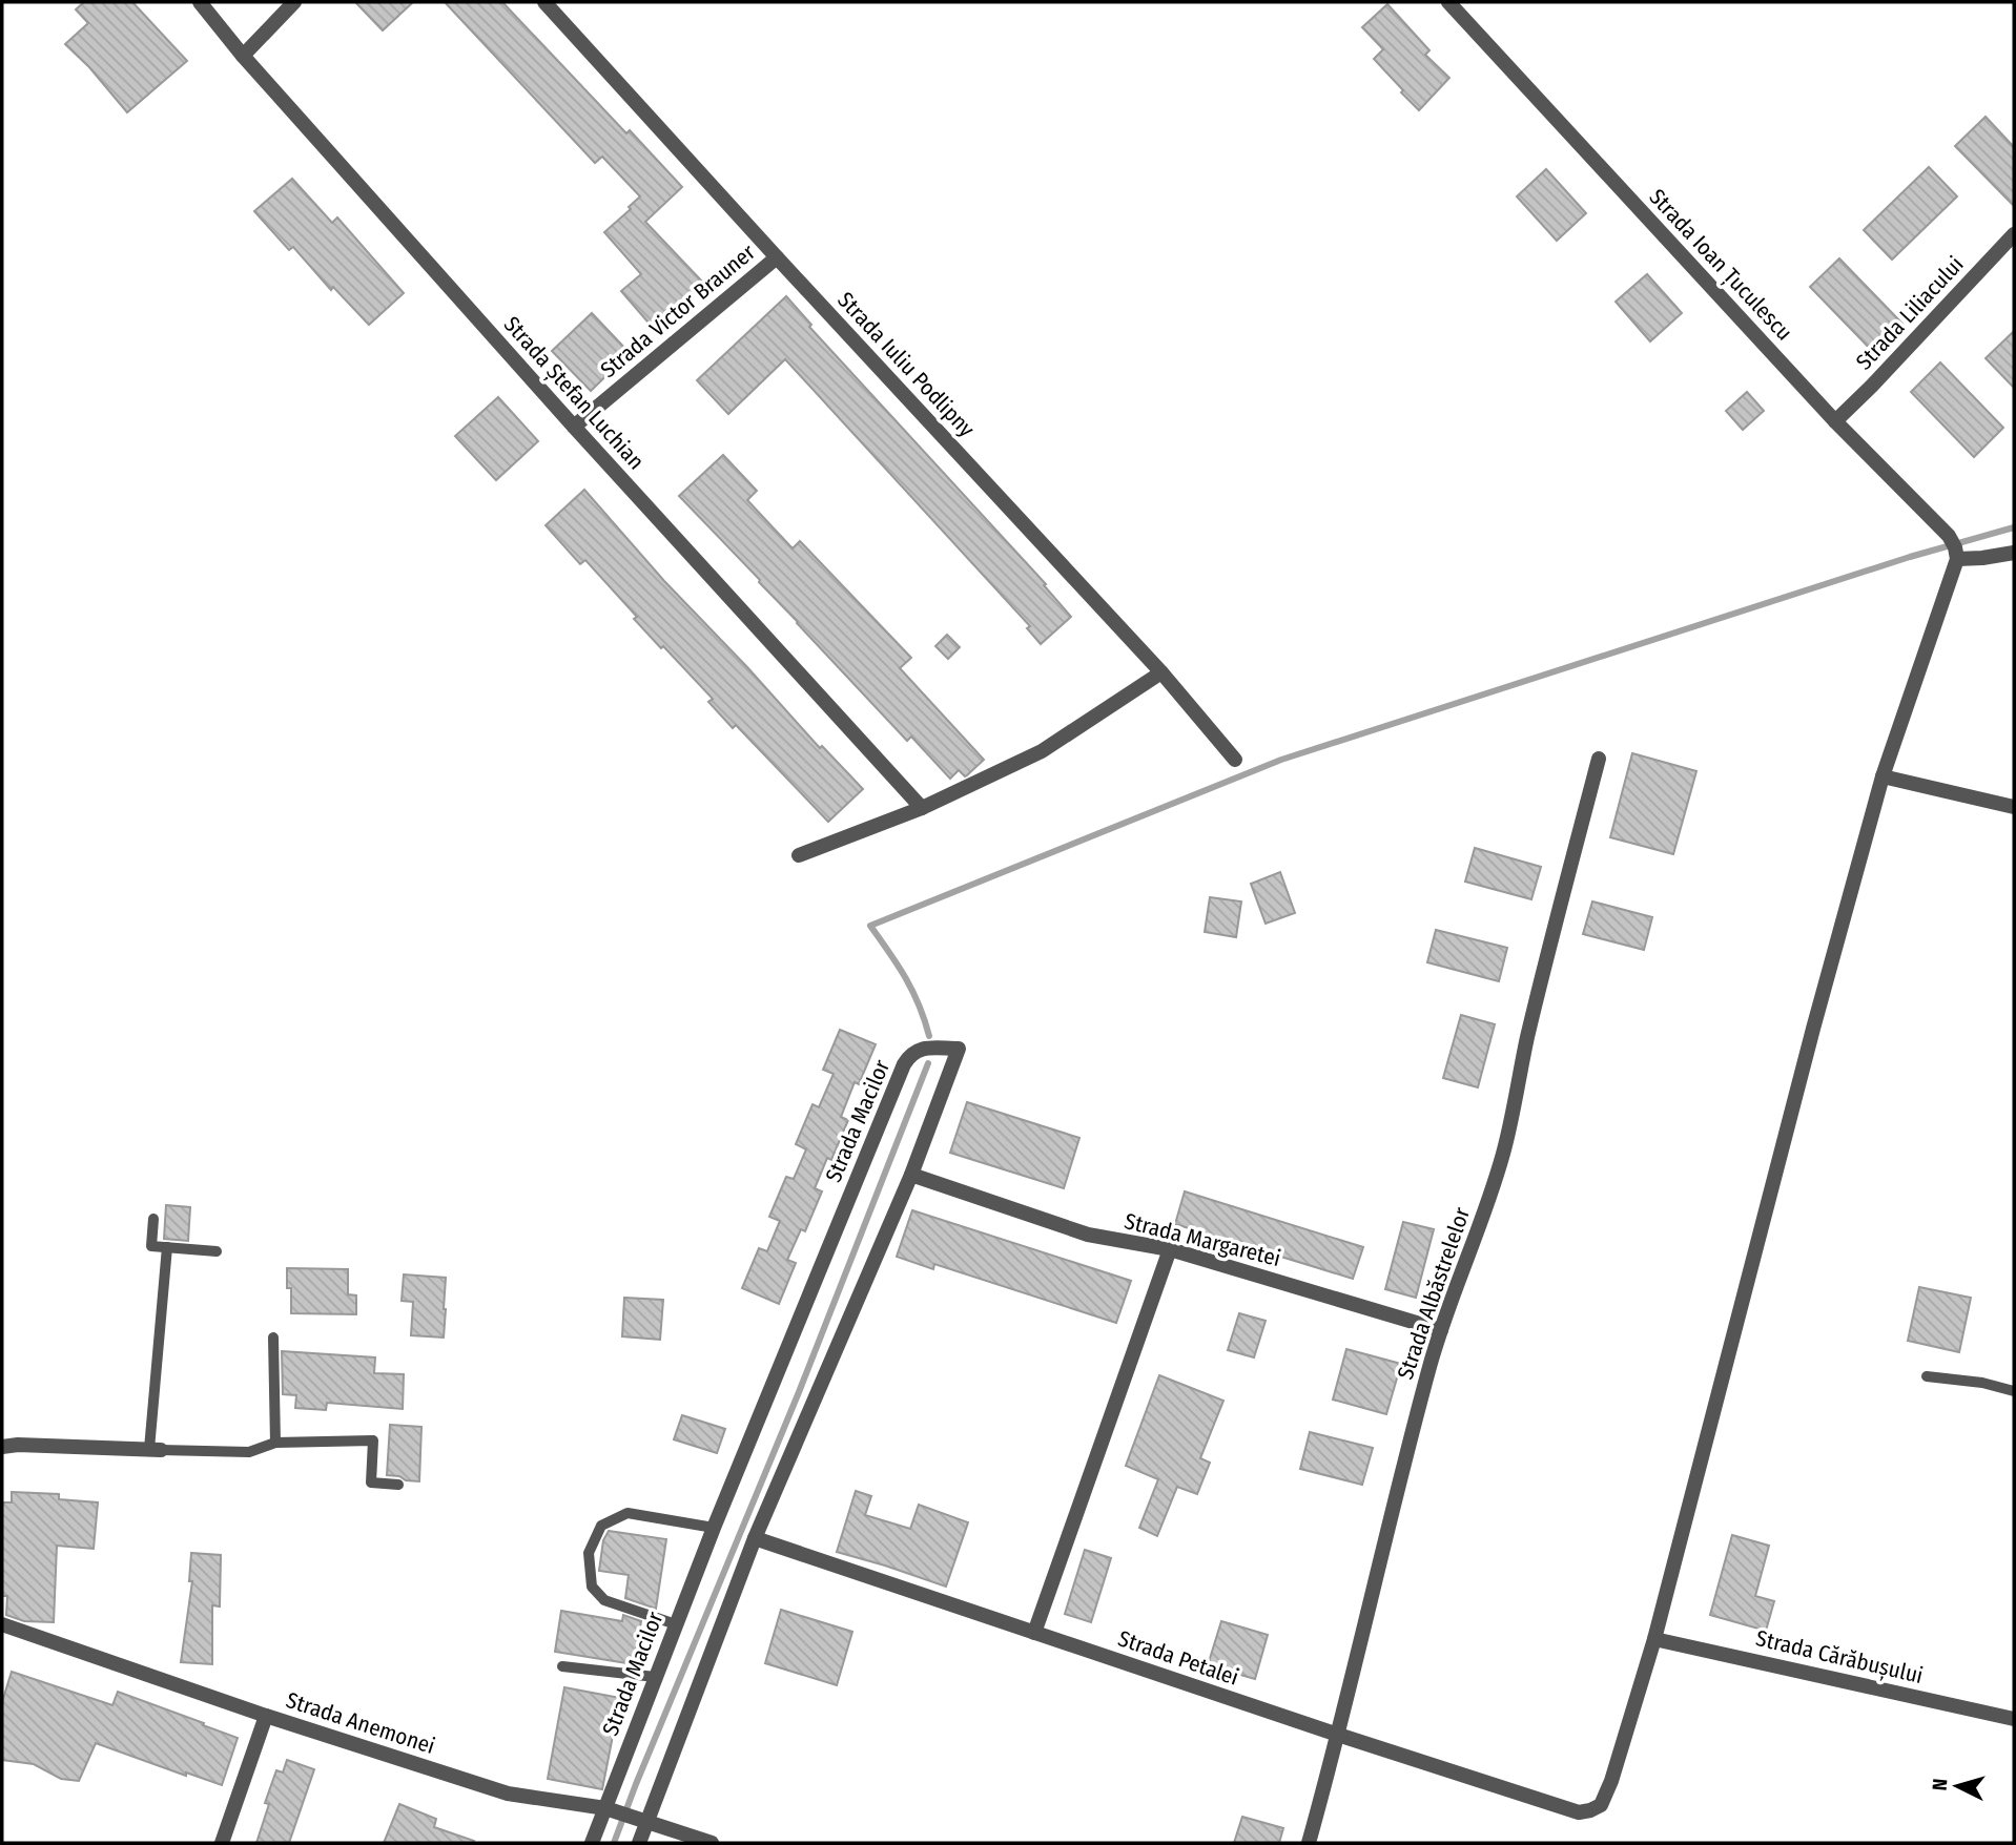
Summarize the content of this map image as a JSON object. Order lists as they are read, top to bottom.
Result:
{
  "streets": {
    "street": [
      "Strada Ioan Țuculescu",
      "Strada Victor Brauner",
      "Strada Liliacului",
      "Strada Iuliu Podlipny",
      "Strada Ștefan Luchian",
      "Strada Macilor",
      "Strada Margaretei",
      "Strada Albăstrelelor",
      "Strada Cărăbușului",
      "Strada Petalei",
      "Strada Anemonei"
    ]
  },
  "crossings": [
    ["Strada Ioan Țuculescu", "Strada Liliacului"],
    ["Strada Victor Brauner", "Strada Iuliu Podlipny"],
    ["Strada Victor Brauner", "Strada Ștefan Luchian"],
    ["Strada Macilor", "Strada Margaretei"],
    ["Strada Macilor", "Strada Petalei"],
    ["Strada Macilor", "Strada Anemonei"],
    ["Strada Margaretei", "Strada Albăstrelelor"],
    ["Strada Albăstrelelor", "Strada Petalei"],
    ["Strada Cărăbușului", "Strada Petalei"]
  ],
  "north": "left"
}
